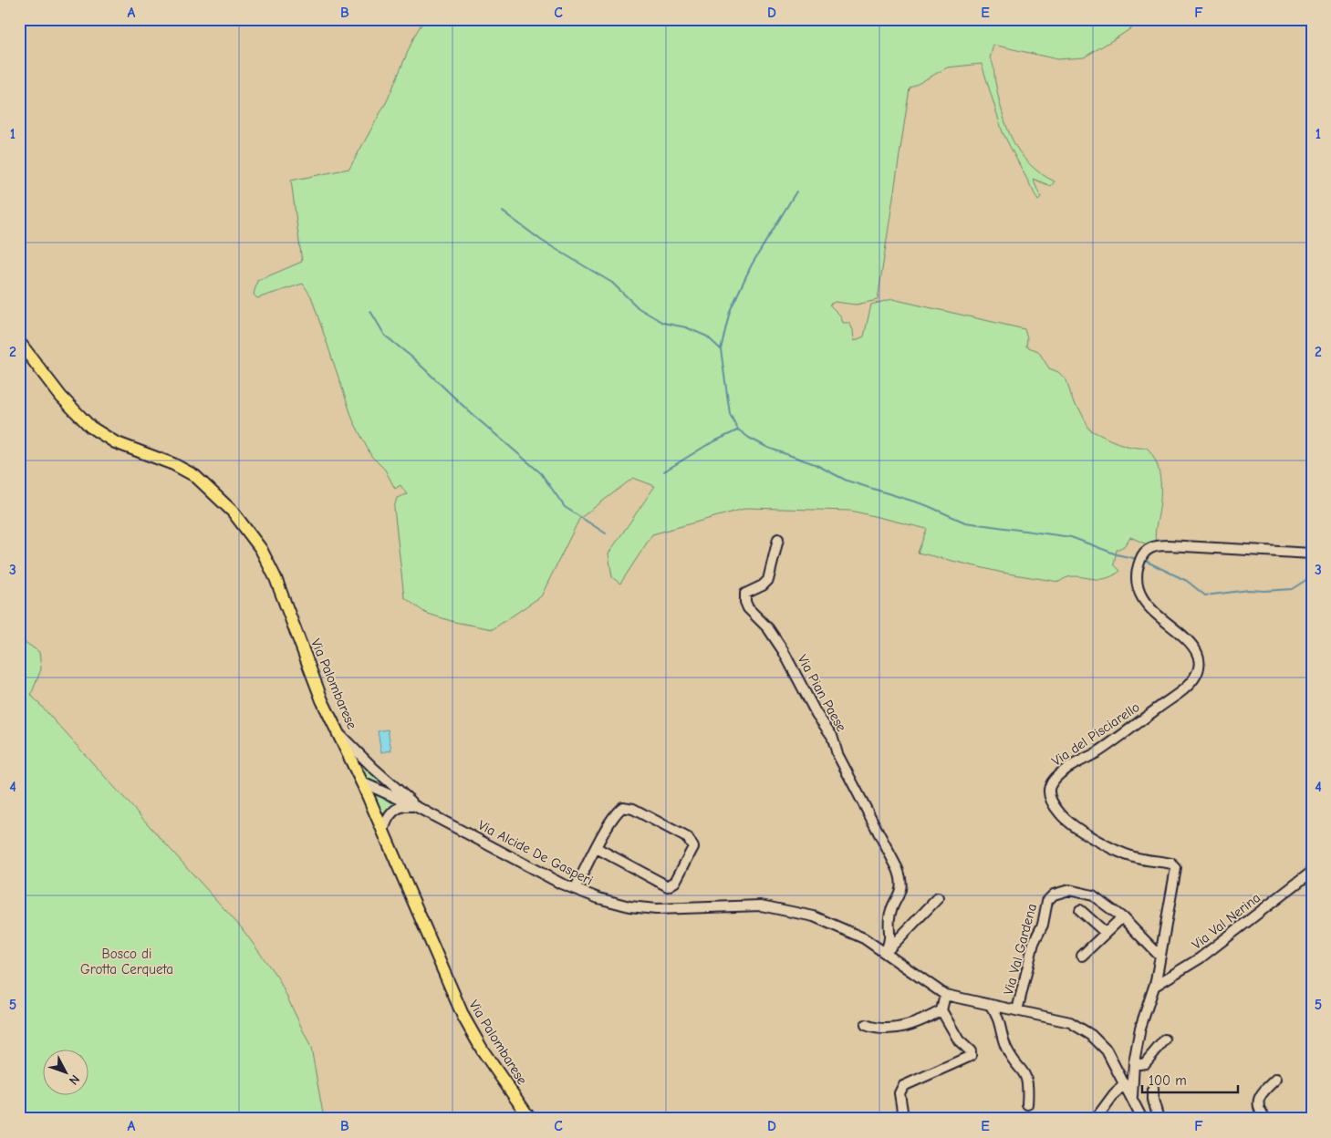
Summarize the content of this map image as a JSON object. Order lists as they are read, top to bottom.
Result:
{
  "streets": {
    "main road": ["Via Palombarese"],
    "street": [
      "Via Pian Paese",
      "Via del Pisciarello",
      "Via Alcide De Gasperi",
      "Via Val Nerina",
      "Via Val Gardena"
    ]
  },
  "crossings": [
    ["Via Palombarese", "Via Alcide De Gasperi"],
    ["Via Pian Paese", "Via Alcide De Gasperi"],
    ["Via del Pisciarello", "Via Alcide De Gasperi"],
    ["Via del Pisciarello", "Via Val Nerina"],
    ["Via del Pisciarello", "Via Val Gardena"],
    ["Via Alcide De Gasperi", "Via Val Gardena"]
  ],
  "parks": ["Bosco di Grotta Cerqueta"],
  "scale_bar": "100 m",
  "north": "bottom right",
  "grid": {
    "columns": [
      "A",
      "B",
      "C",
      "D",
      "E",
      "F"
    ],
    "rows": [
      "1",
      "2",
      "3",
      "4",
      "5"
    ]
  }
}
